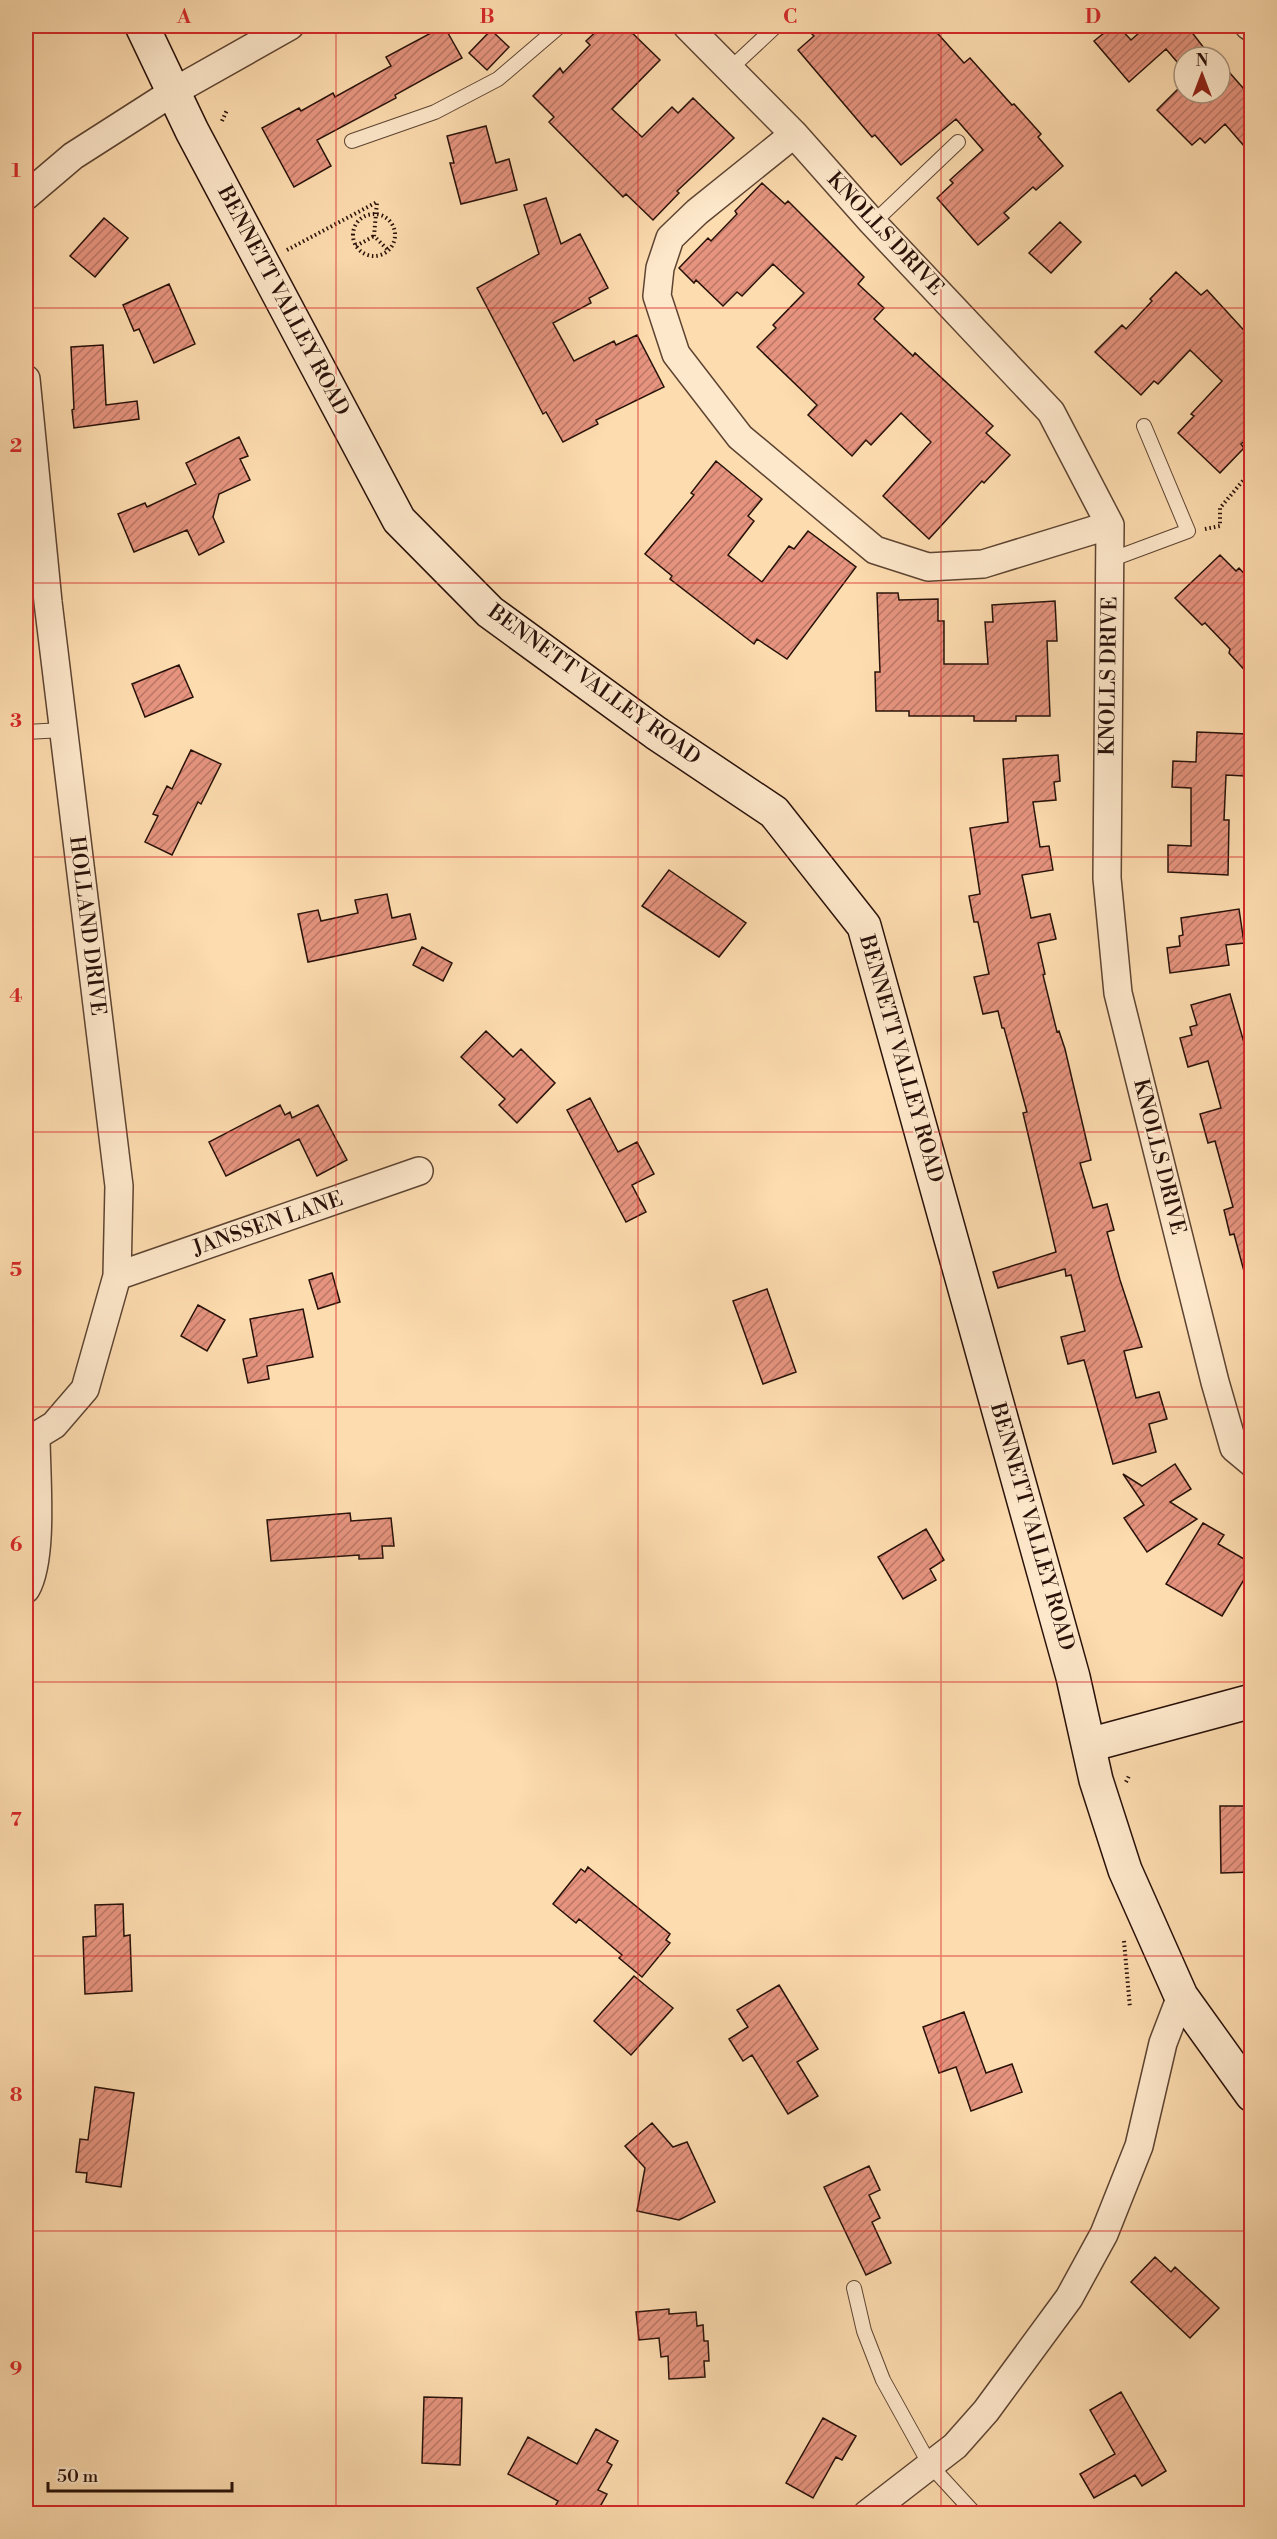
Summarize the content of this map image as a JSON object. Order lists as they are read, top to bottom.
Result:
{
  "streets": {
    "street": [
      "KNOLLS DRIVE",
      "BENNETT VALLEY ROAD",
      "HOLLAND DRIVE",
      "JANSSEN LANE"
    ]
  },
  "crossings": [
    ["HOLLAND DRIVE", "JANSSEN LANE"]
  ],
  "scale_bar": "50 m",
  "north": "top",
  "grid": {
    "columns": [
      "A",
      "B",
      "C",
      "D"
    ],
    "rows": [
      "1",
      "2",
      "3",
      "4",
      "5",
      "6",
      "7",
      "8",
      "9"
    ]
  }
}
